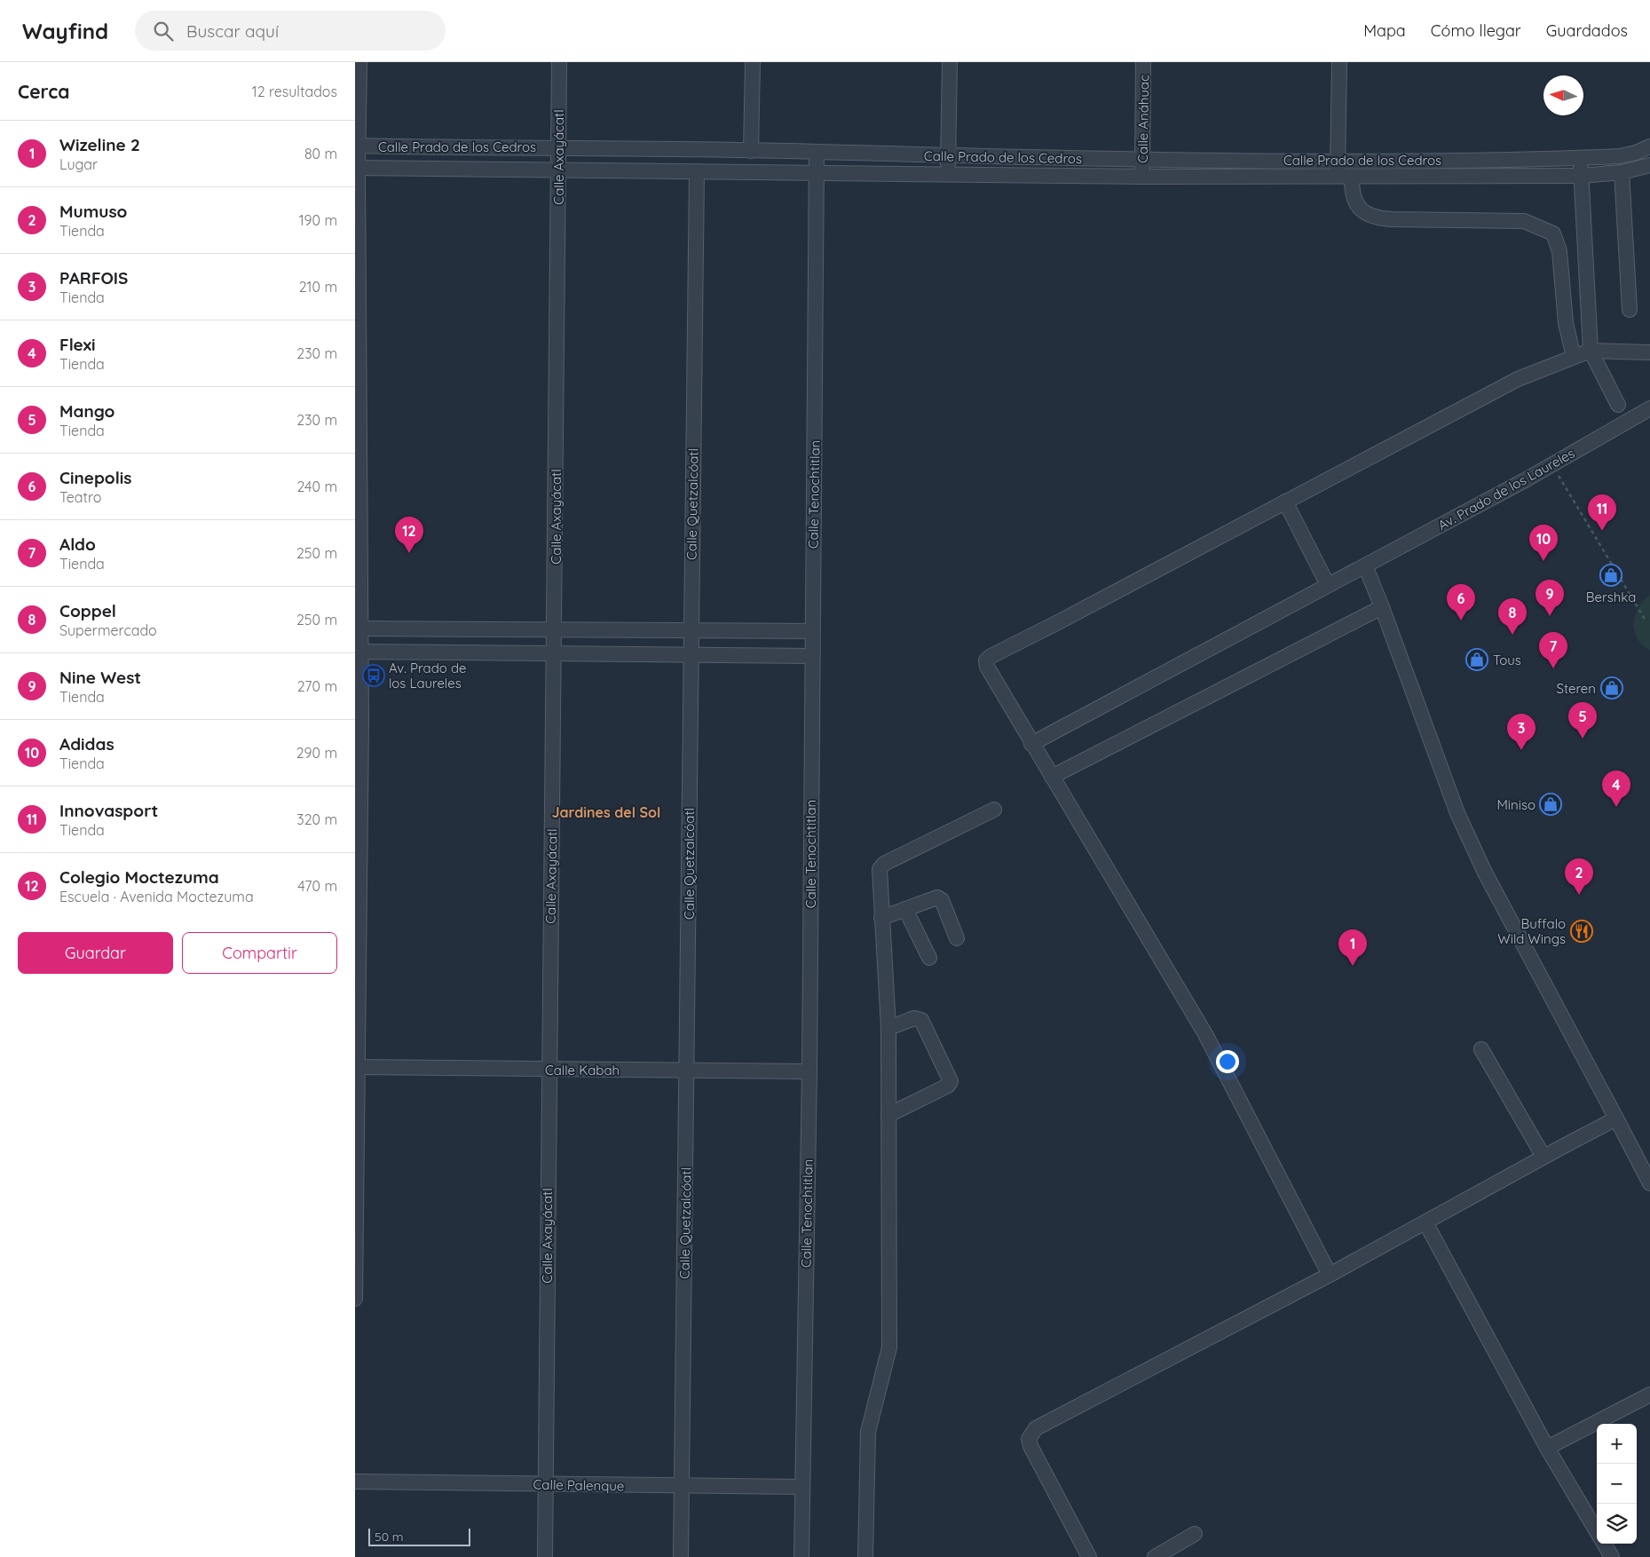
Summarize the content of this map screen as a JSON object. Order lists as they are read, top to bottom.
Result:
{
  "streets": {
    "street": [
      "Calle Anáhuac",
      "Calle Prado de los Cedros",
      "Calle Axayácatl",
      "Av. Prado de los Laureles",
      "Calle Tenochtitlan",
      "Calle Quetzalcóatl",
      "Calle Kabah",
      "Calle Palenque"
    ]
  },
  "crossings": [
    ["Calle Anáhuac", "Calle Prado de los Cedros"],
    ["Calle Prado de los Cedros", "Calle Axayácatl"],
    ["Calle Prado de los Cedros", "Calle Tenochtitlan"],
    ["Calle Prado de los Cedros", "Calle Quetzalcóatl"],
    ["Calle Axayácatl", "Calle Kabah"],
    ["Calle Axayácatl", "Calle Palenque"],
    ["Calle Tenochtitlan", "Calle Kabah"],
    ["Calle Tenochtitlan", "Calle Palenque"],
    ["Calle Quetzalcóatl", "Calle Kabah"],
    ["Calle Quetzalcóatl", "Calle Palenque"]
  ],
  "districts": ["Jardines del Sol"],
  "places": {
    "shop": [
      "Bershka",
      "Tous",
      "Steren",
      "Miniso"
    ],
    "bus stop": ["Av. Prado de los Laureles"],
    "restaurant": ["Buffalo Wild Wings"]
  },
  "scale_bar": "50 m",
  "north": "left",
  "page": {
    "header": "Wayfind",
    "search": "Buscar aquí",
    "nav": ["Mapa", "Cómo llegar", "Guardados"],
    "heading": ["Cerca", "12 resultados"],
    "list": [
      {
        "mark": "1",
        "name": "Wizeline 2",
        "note": "Lugar",
        "value": "80 m"
      },
      {
        "mark": "2",
        "name": "Mumuso",
        "note": "Tienda",
        "value": "190 m"
      },
      {
        "mark": "3",
        "name": "PARFOIS",
        "note": "Tienda",
        "value": "210 m"
      },
      {
        "mark": "4",
        "name": "Flexi",
        "note": "Tienda",
        "value": "230 m"
      },
      {
        "mark": "5",
        "name": "Mango",
        "note": "Tienda",
        "value": "230 m"
      },
      {
        "mark": "6",
        "name": "Cinepolis",
        "note": "Teatro",
        "value": "240 m"
      },
      {
        "mark": "7",
        "name": "Aldo",
        "note": "Tienda",
        "value": "250 m"
      },
      {
        "mark": "8",
        "name": "Coppel",
        "note": "Supermercado",
        "value": "250 m"
      },
      {
        "mark": "9",
        "name": "Nine West",
        "note": "Tienda",
        "value": "270 m"
      },
      {
        "mark": "10",
        "name": "Adidas",
        "note": "Tienda",
        "value": "290 m"
      },
      {
        "mark": "11",
        "name": "Innovasport",
        "note": "Tienda",
        "value": "320 m"
      },
      {
        "mark": "12",
        "name": "Colegio Moctezuma",
        "note": "Escuela · Avenida Moctezuma",
        "value": "470 m"
      }
    ],
    "pins": [
      "11",
      "12",
      "10",
      "9",
      "6",
      "8",
      "7",
      "5",
      "3",
      "4",
      "2",
      "1"
    ],
    "buttons": ["Guardar", "Compartir"],
    "map_buttons": ["+", "−"],
    "scale": "50 m"
  }
}
